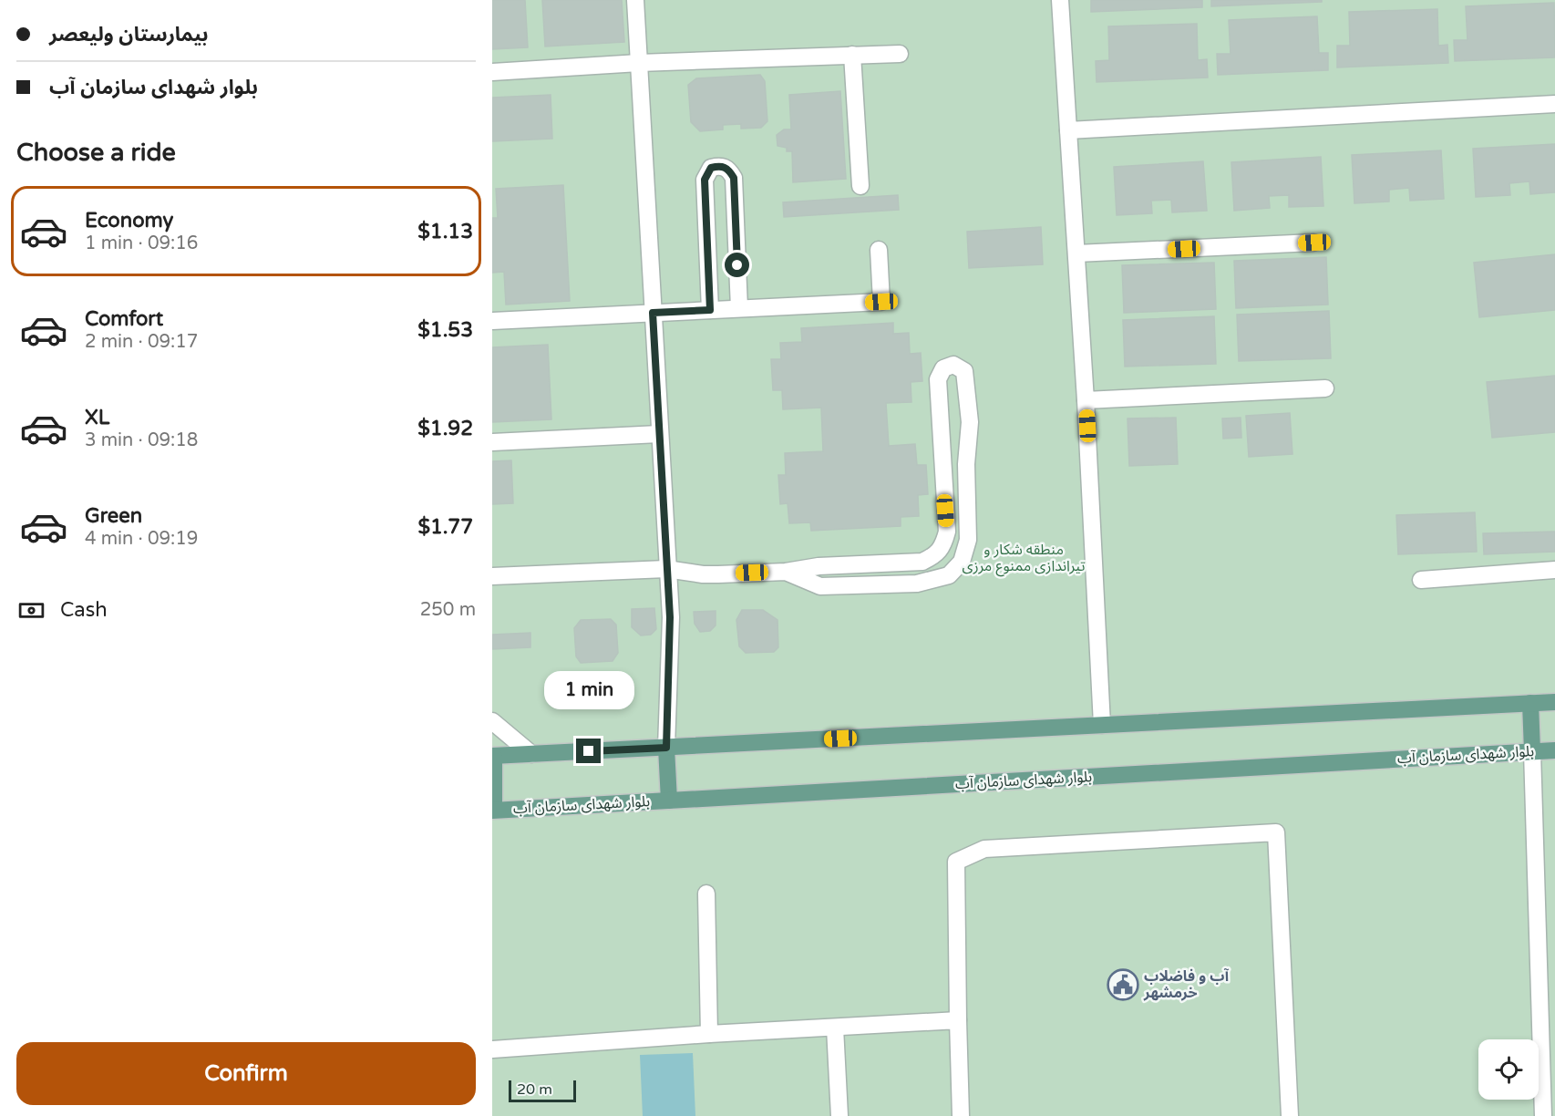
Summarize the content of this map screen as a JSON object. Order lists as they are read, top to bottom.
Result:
{
  "streets": {
    "main road": ["بلوار شهدای سازمان آب"]
  },
  "parks": ["منطقه شکار و تیراندازی ممنوع مرزی"],
  "places": {
    "public building": ["آب و فاضلاب خرمشهر"]
  },
  "scale_bar": "20 m",
  "page": {
    "banner": ["بیمارستان ولیعصر", "بلوار شهدای سازمان آب"],
    "heading": "Choose a ride",
    "list": [
      {
        "name": "Economy",
        "note": "1 min · 09:16",
        "value": "$1.13"
      },
      {
        "name": "Comfort",
        "note": "2 min · 09:17",
        "value": "$1.53"
      },
      {
        "name": "XL",
        "note": "3 min · 09:18",
        "value": "$1.92"
      },
      {
        "name": "Green",
        "note": "4 min · 09:19",
        "value": "$1.77"
      }
    ],
    "pay": ["Cash", "250 m"],
    "bubble": "1 min",
    "buttons": "Confirm",
    "scale": "20 m"
  }
}
